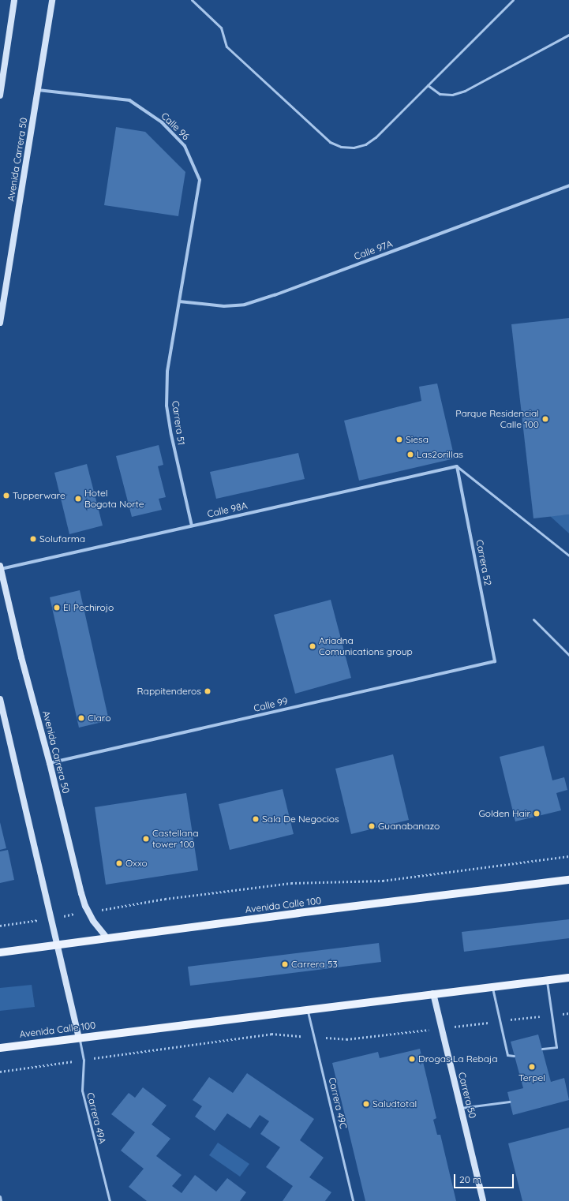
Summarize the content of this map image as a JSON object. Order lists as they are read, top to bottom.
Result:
{
  "streets": {
    "main road": ["Avenida Calle 100"],
    "street": [
      "Calle 96",
      "Avenida Carrera 50",
      "Calle 97A",
      "Carrera 51",
      "Calle 98A",
      "Carrera 52",
      "Calle 99",
      "Carrera 50"
    ],
    "lane": ["Carrera 49C", "Carrera 49A"]
  },
  "crossings": [
    ["Calle 96", "Avenida Carrera 50"],
    ["Calle 96", "Calle 97A"],
    ["Calle 96", "Carrera 51"],
    ["Avenida Carrera 50", "Calle 98A"],
    ["Avenida Carrera 50", "Calle 99"],
    ["Avenida Carrera 50", "Avenida Calle 100"],
    ["Calle 97A", "Carrera 51"],
    ["Carrera 51", "Calle 98A"],
    ["Calle 98A", "Carrera 52"],
    ["Carrera 52", "Calle 99"],
    ["Avenida Calle 100", "Carrera 50"],
    ["Avenida Calle 100", "Carrera 49C"],
    ["Avenida Calle 100", "Carrera 49A"]
  ],
  "places": [
    "Parque Residencial Calle 100",
    "Siesa",
    "Las2orillas",
    "Tupperware",
    "Hotel Bogota Norte",
    "Solufarma",
    "El Pechirojo",
    "Ariadna Comunications group",
    "Rappitenderos",
    "Claro",
    "Golden Hair",
    "Sala De Negocios",
    "Guanabanazo",
    "Castellana tower 100",
    "Oxxo",
    "Carrera 53",
    "Drogas La Rebaja",
    "Terpel",
    "Saludtotal"
  ],
  "scale_bar": "20 m"
}
